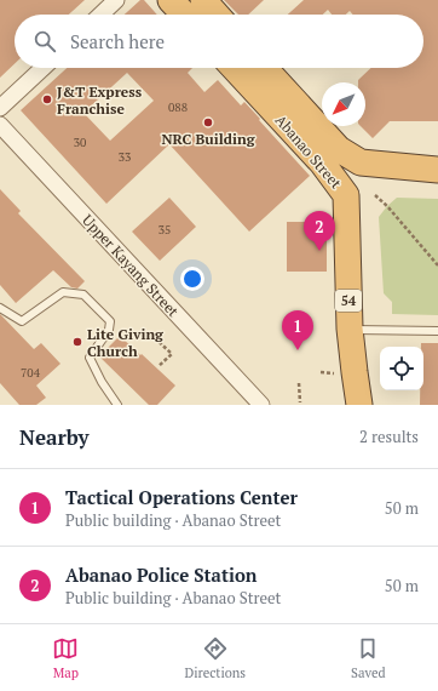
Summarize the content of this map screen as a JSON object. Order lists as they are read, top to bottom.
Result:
{
  "streets": {
    "highway": ["Abanao Street", "54"],
    "street": ["Upper Kayang Street"]
  },
  "places": ["J&T Express Franchise", "NRC Building", "Lite Giving Church"],
  "house_numbers": [
    "088",
    "30",
    "33",
    "35",
    "704"
  ],
  "north": "bottom left",
  "page": {
    "search": "Search here",
    "pins": ["2", "1"],
    "heading": ["Nearby", "2 results"],
    "list": [
      {
        "mark": "1",
        "name": "Tactical Operations Center",
        "note": "Public building · Abanao Street",
        "value": "50 m"
      },
      {
        "mark": "2",
        "name": "Abanao Police Station",
        "note": "Public building · Abanao Street",
        "value": "50 m"
      }
    ],
    "nav": ["Map", "Directions", "Saved"]
  }
}
